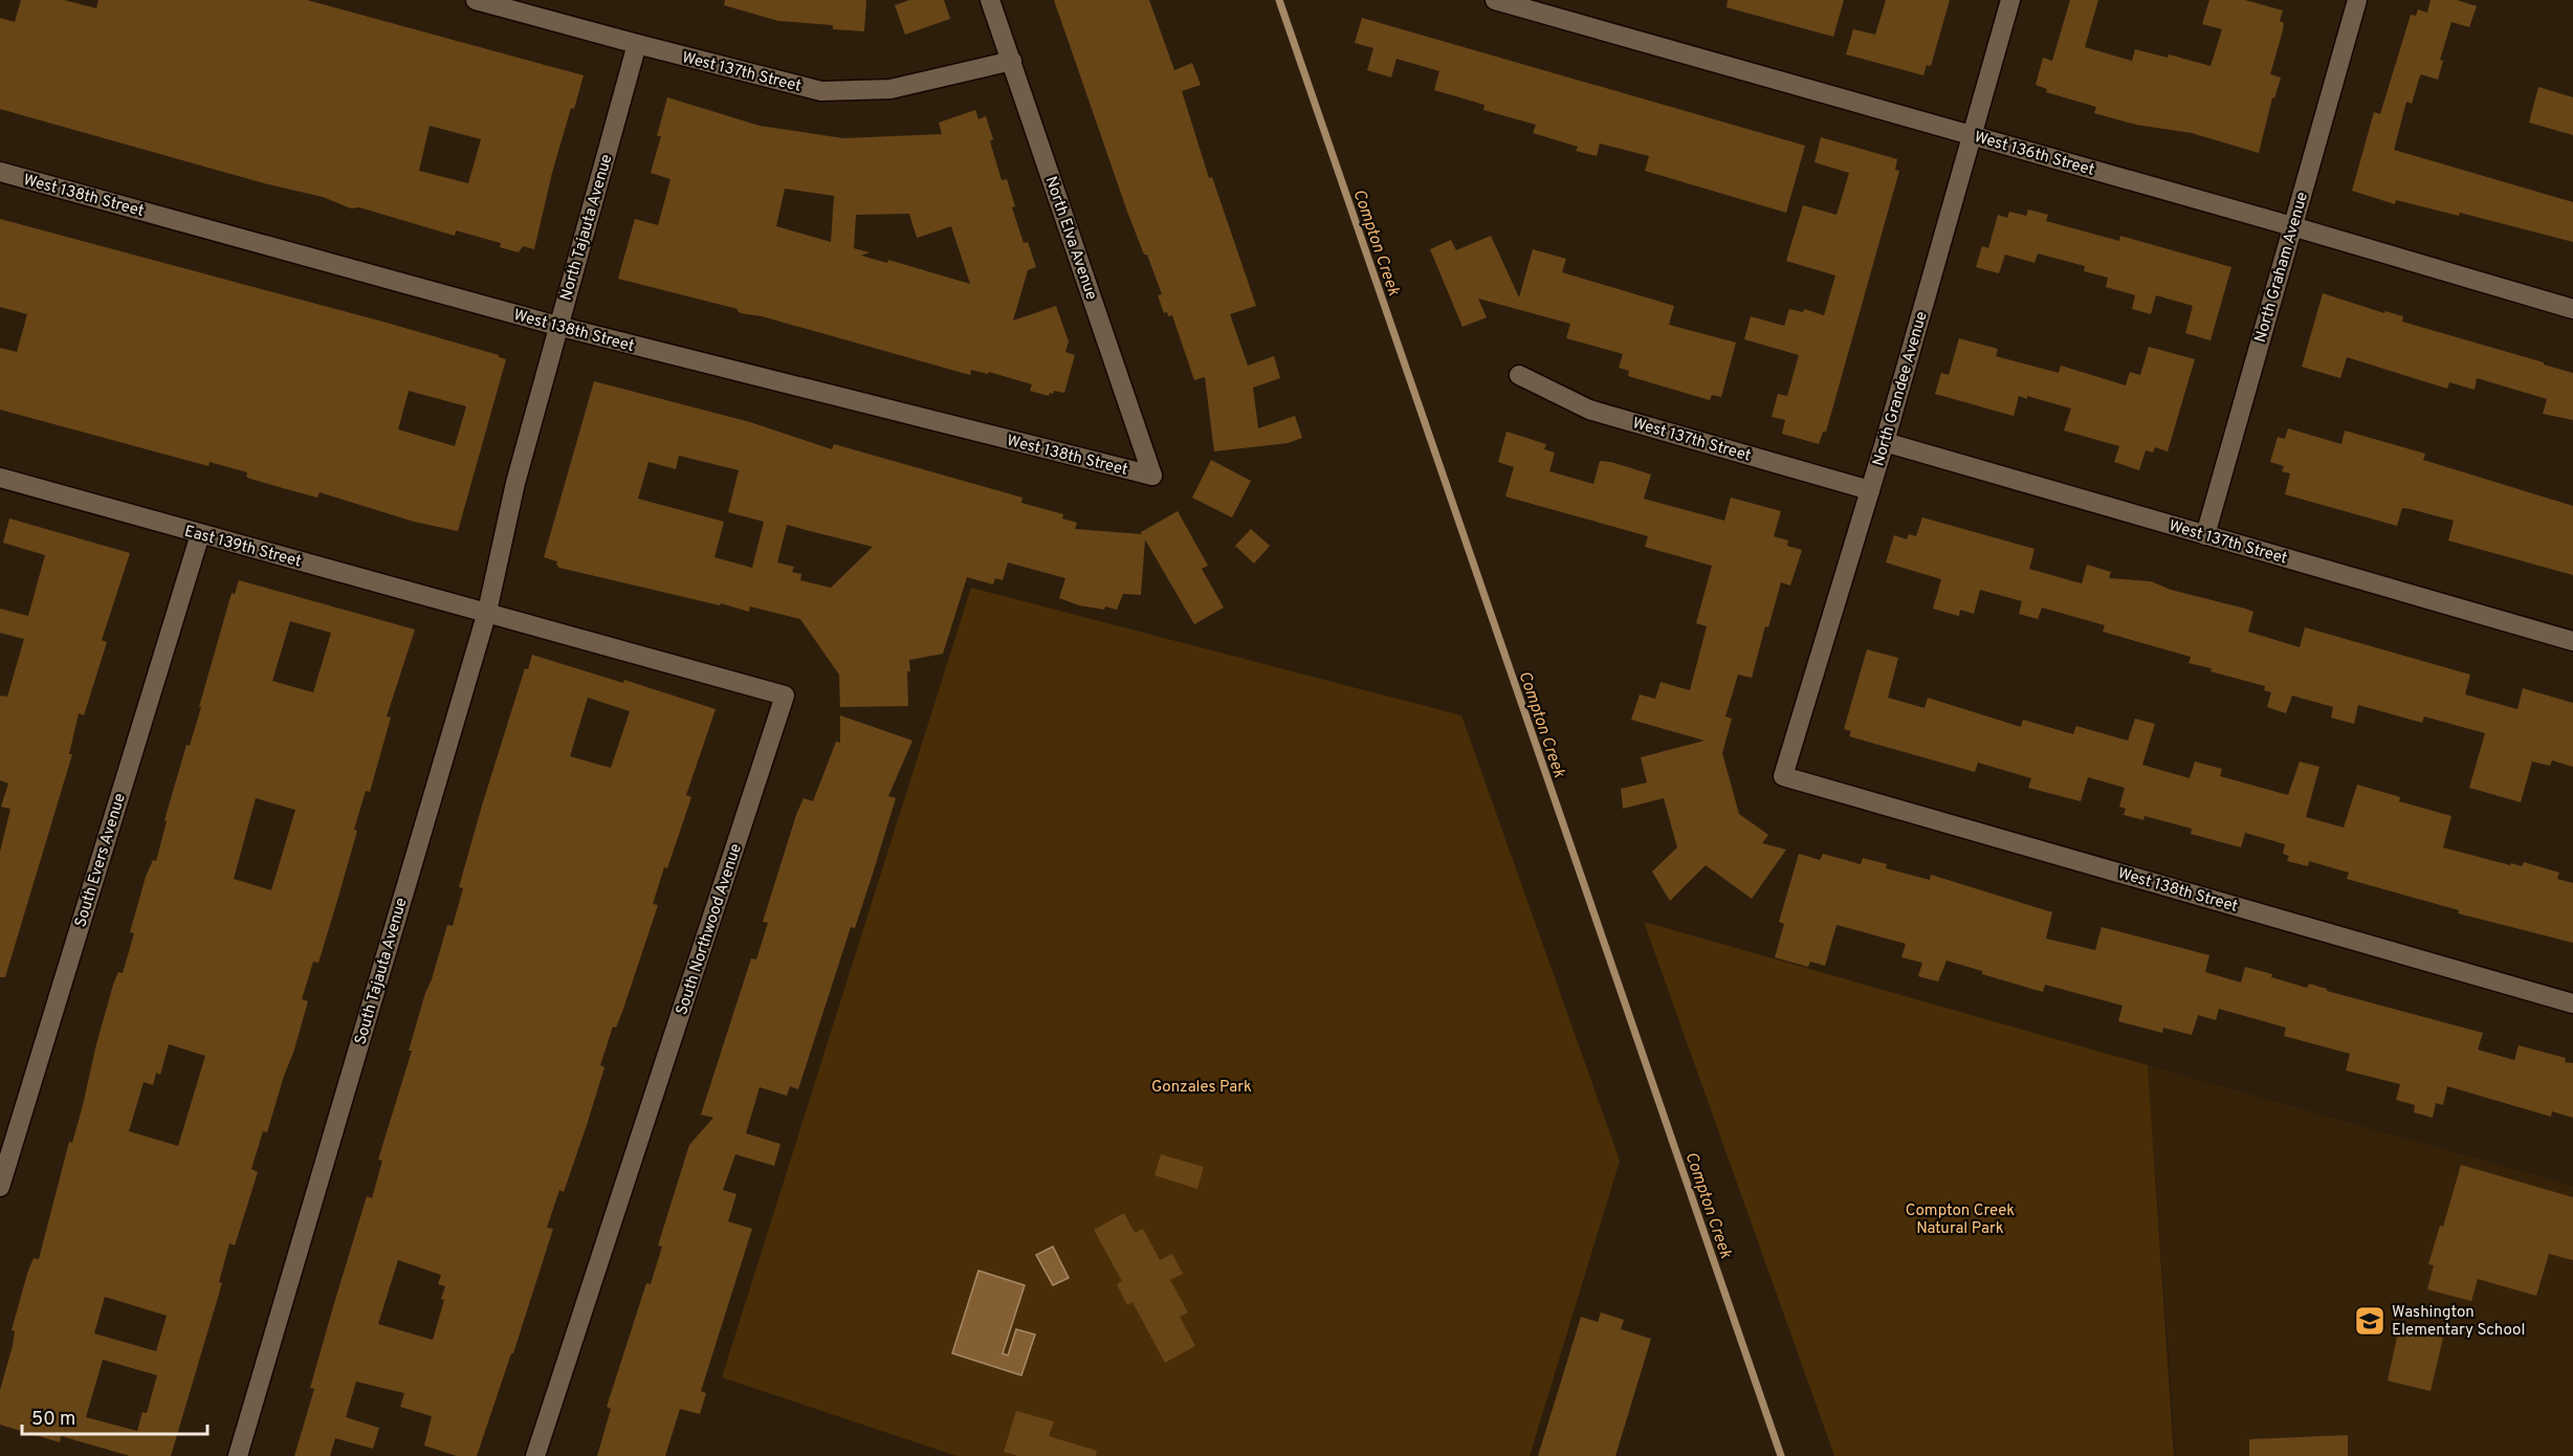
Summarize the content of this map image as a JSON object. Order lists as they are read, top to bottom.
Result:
{
  "streets": {
    "street": [
      "West 137th Street",
      "West 136th Street",
      "West 138th Street",
      "North Tajauta Avenue",
      "North Elva Avenue",
      "North Graham Avenue",
      "North Grandee Avenue",
      "East 139th Street",
      "South Evers Avenue",
      "South Northwood Avenue",
      "South Tajauta Avenue"
    ]
  },
  "crossings": [
    ["West 137th Street", "North Tajauta Avenue"],
    ["West 137th Street", "North Elva Avenue"],
    ["West 137th Street", "North Graham Avenue"],
    ["West 137th Street", "North Grandee Avenue"],
    ["West 136th Street", "North Graham Avenue"],
    ["West 136th Street", "North Grandee Avenue"],
    ["West 138th Street", "North Tajauta Avenue"],
    ["West 138th Street", "North Elva Avenue"],
    ["West 138th Street", "North Grandee Avenue"],
    ["North Tajauta Avenue", "South Tajauta Avenue"],
    ["East 139th Street", "South Evers Avenue"],
    ["East 139th Street", "South Northwood Avenue"],
    ["East 139th Street", "South Tajauta Avenue"],
    ["South Northwood Avenue", "South Tajauta Avenue"]
  ],
  "water": ["Compton Creek"],
  "parks": ["Gonzales Park", "Compton Creek Natural Park"],
  "places": {
    "school or university": ["Washington Elementary School"]
  },
  "scale_bar": "50 m"
}
